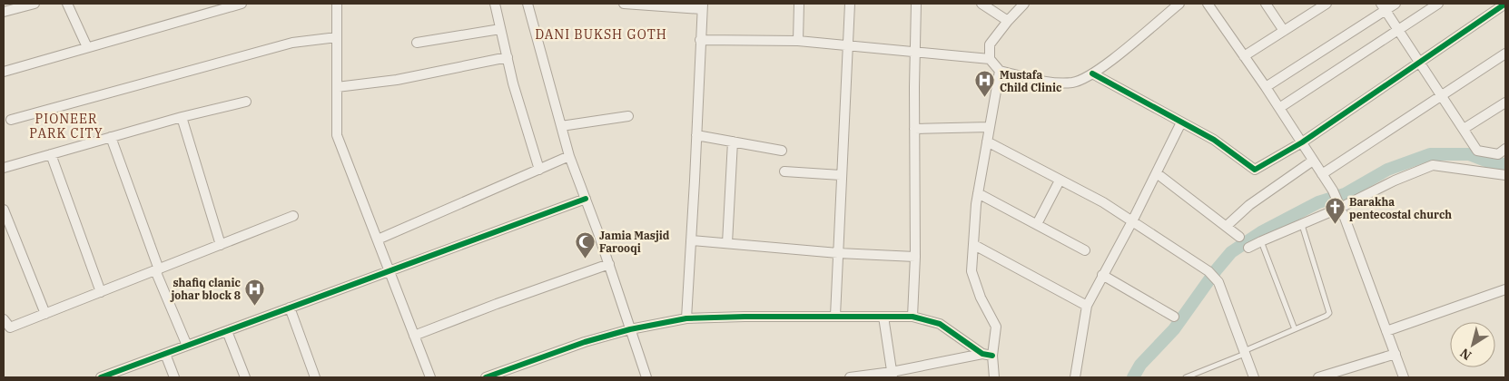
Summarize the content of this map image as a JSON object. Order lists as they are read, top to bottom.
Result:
{
  "districts": ["DANI BUKSH GOTH", "PIONEER PARK CITY"],
  "places": {
    "hospital": ["Mustafa Child Clinic", "shafiq clanic johar block 8"],
    "church": ["Barakha pentecostal church"],
    "mosque": ["Jamia Masjid Farooqi"]
  },
  "north": "bottom left"
}
